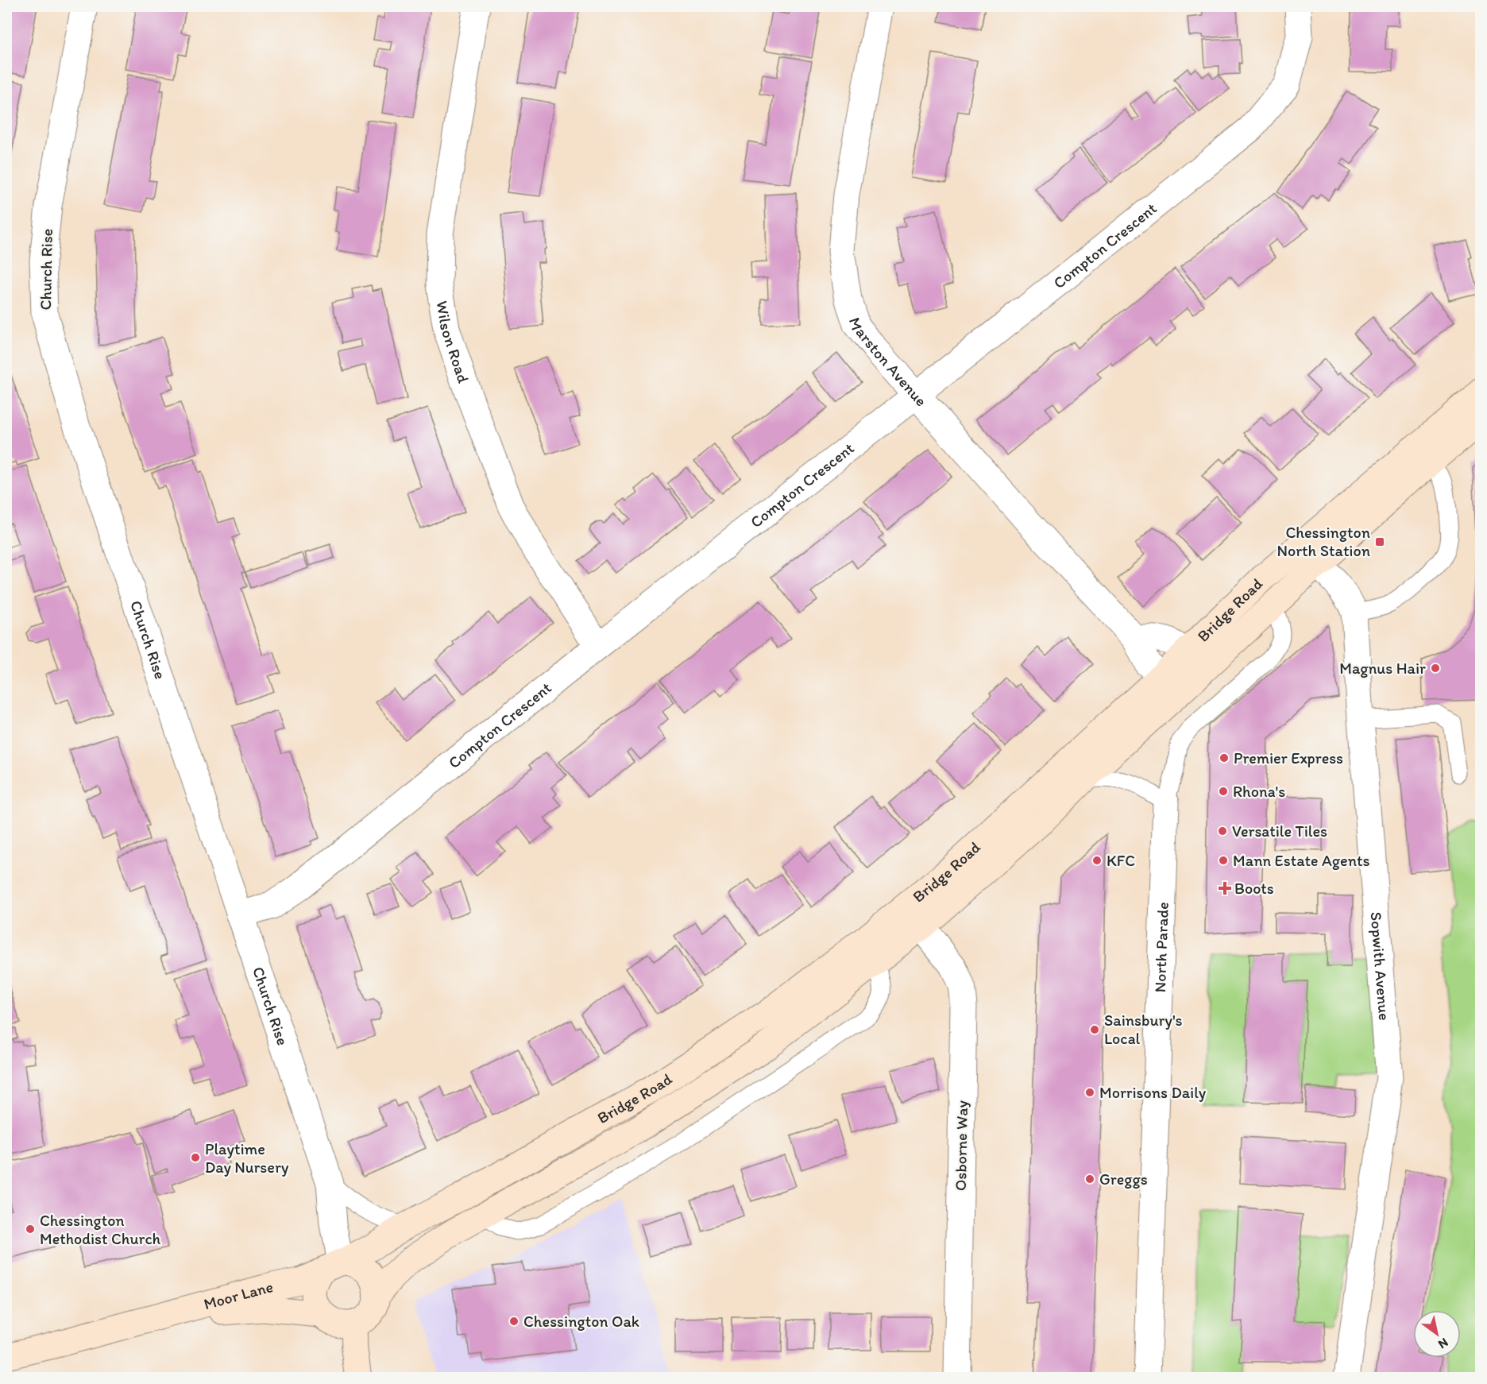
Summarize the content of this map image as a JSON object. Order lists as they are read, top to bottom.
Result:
{
  "streets": {
    "street": [
      "Compton Crescent",
      "Church Rise",
      "Wilson Road",
      "Marston Avenue",
      "Bridge Road",
      "North Parade",
      "Sopwith Avenue",
      "Osborne Way",
      "Moor Lane"
    ]
  },
  "crossings": [
    ["Compton Crescent", "Church Rise"],
    ["Compton Crescent", "Wilson Road"],
    ["Compton Crescent", "Marston Avenue"],
    ["Church Rise", "Bridge Road"],
    ["Church Rise", "Moor Lane"],
    ["Marston Avenue", "Bridge Road"],
    ["Bridge Road", "North Parade"],
    ["Bridge Road", "Sopwith Avenue"],
    ["Bridge Road", "Osborne Way"],
    ["Bridge Road", "Moor Lane"]
  ],
  "places": {
    "transit": ["Chessington North Station"],
    "other": [
      "Magnus Hair",
      "Premier Express",
      "Rhona's",
      "Versatile Tiles",
      "KFC",
      "Mann Estate Agents",
      "Sainsbury's Local",
      "Morrisons Daily",
      "Playtime Day Nursery",
      "Greggs",
      "Chessington Methodist Church",
      "Chessington Oak"
    ],
    "health": ["Boots"]
  },
  "north": "bottom right"
}
